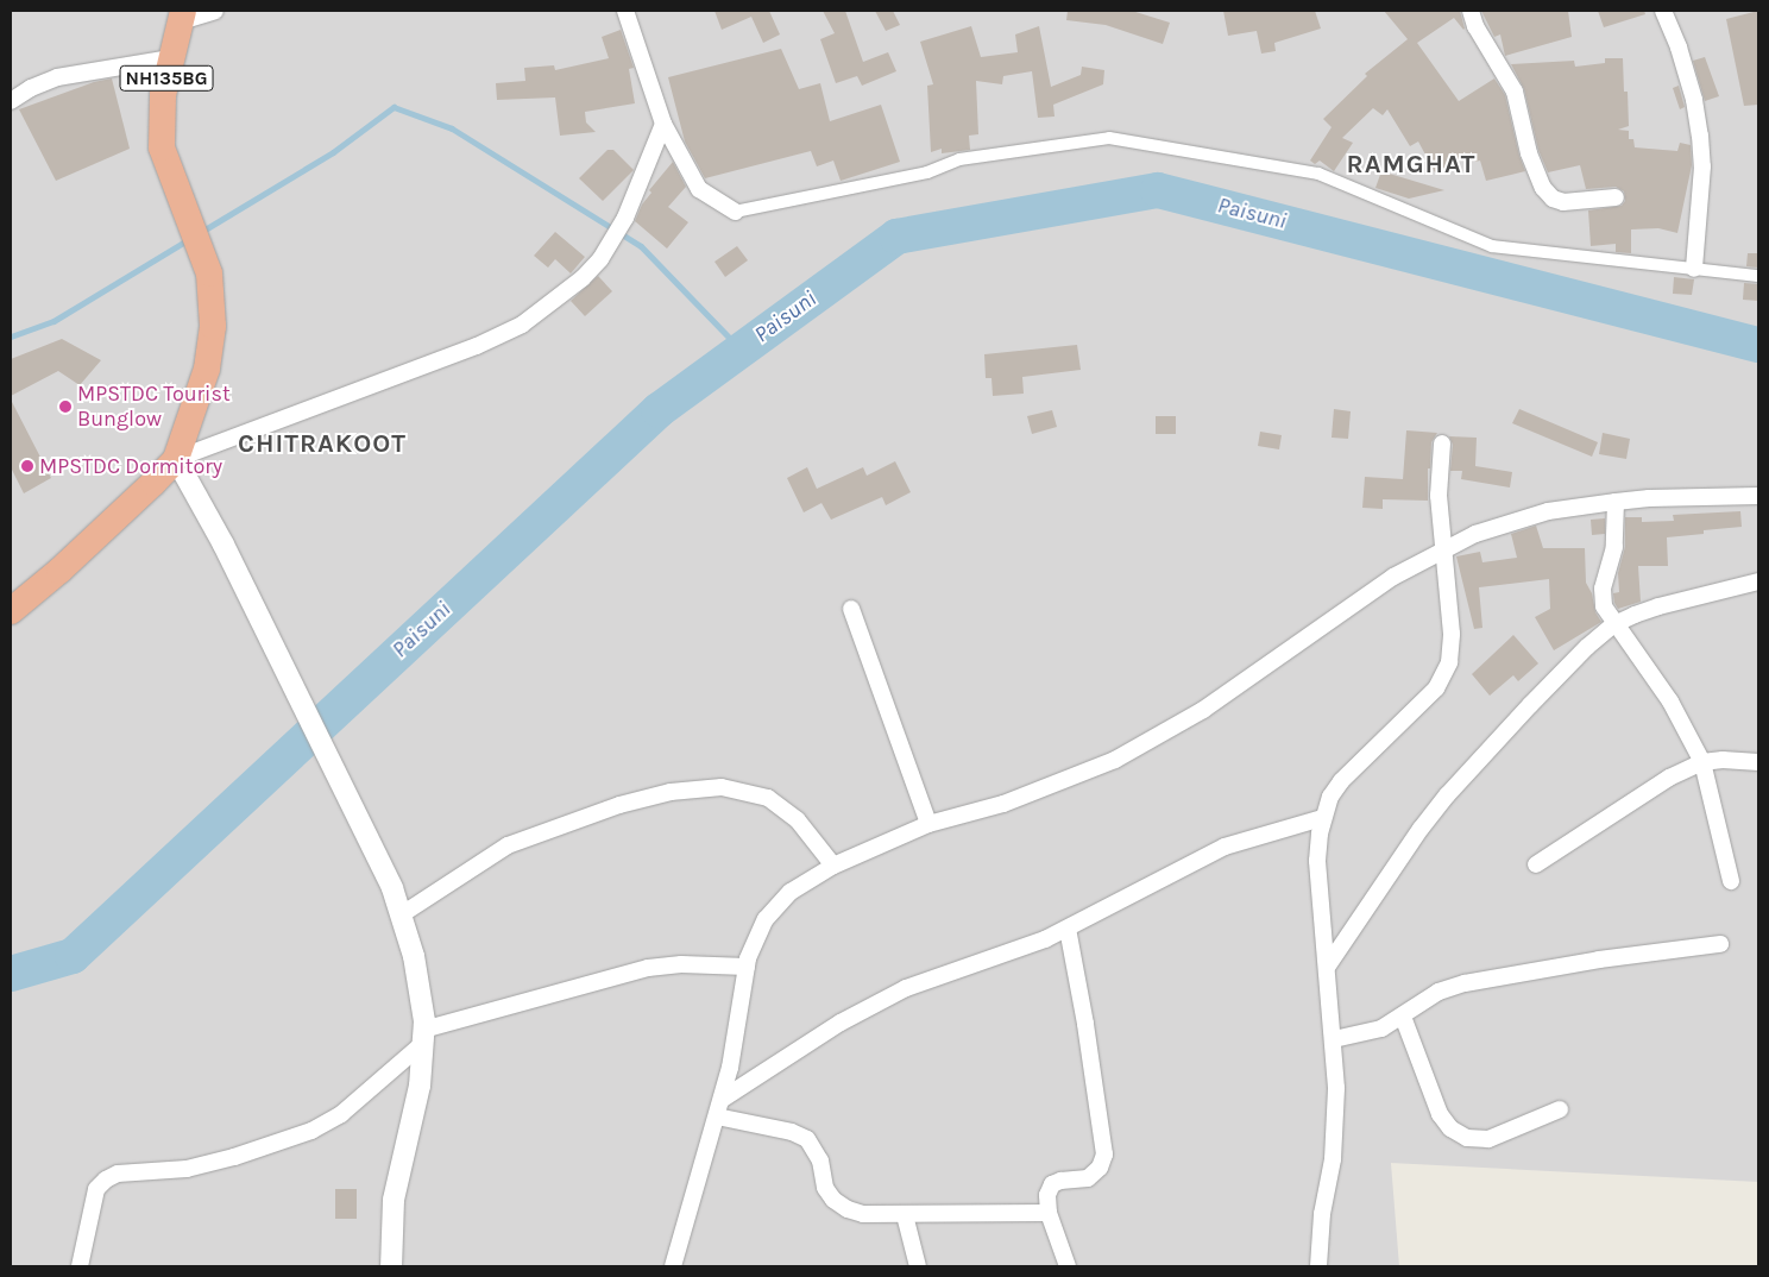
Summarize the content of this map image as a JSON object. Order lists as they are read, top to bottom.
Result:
{
  "streets": {
    "highway": ["NH135BG"]
  },
  "districts": ["RAMGHAT", "CHITRAKOOT"],
  "water": ["Paisuni"],
  "places": ["MPSTDC Tourist Bunglow", "MPSTDC Dormitory"]
}
